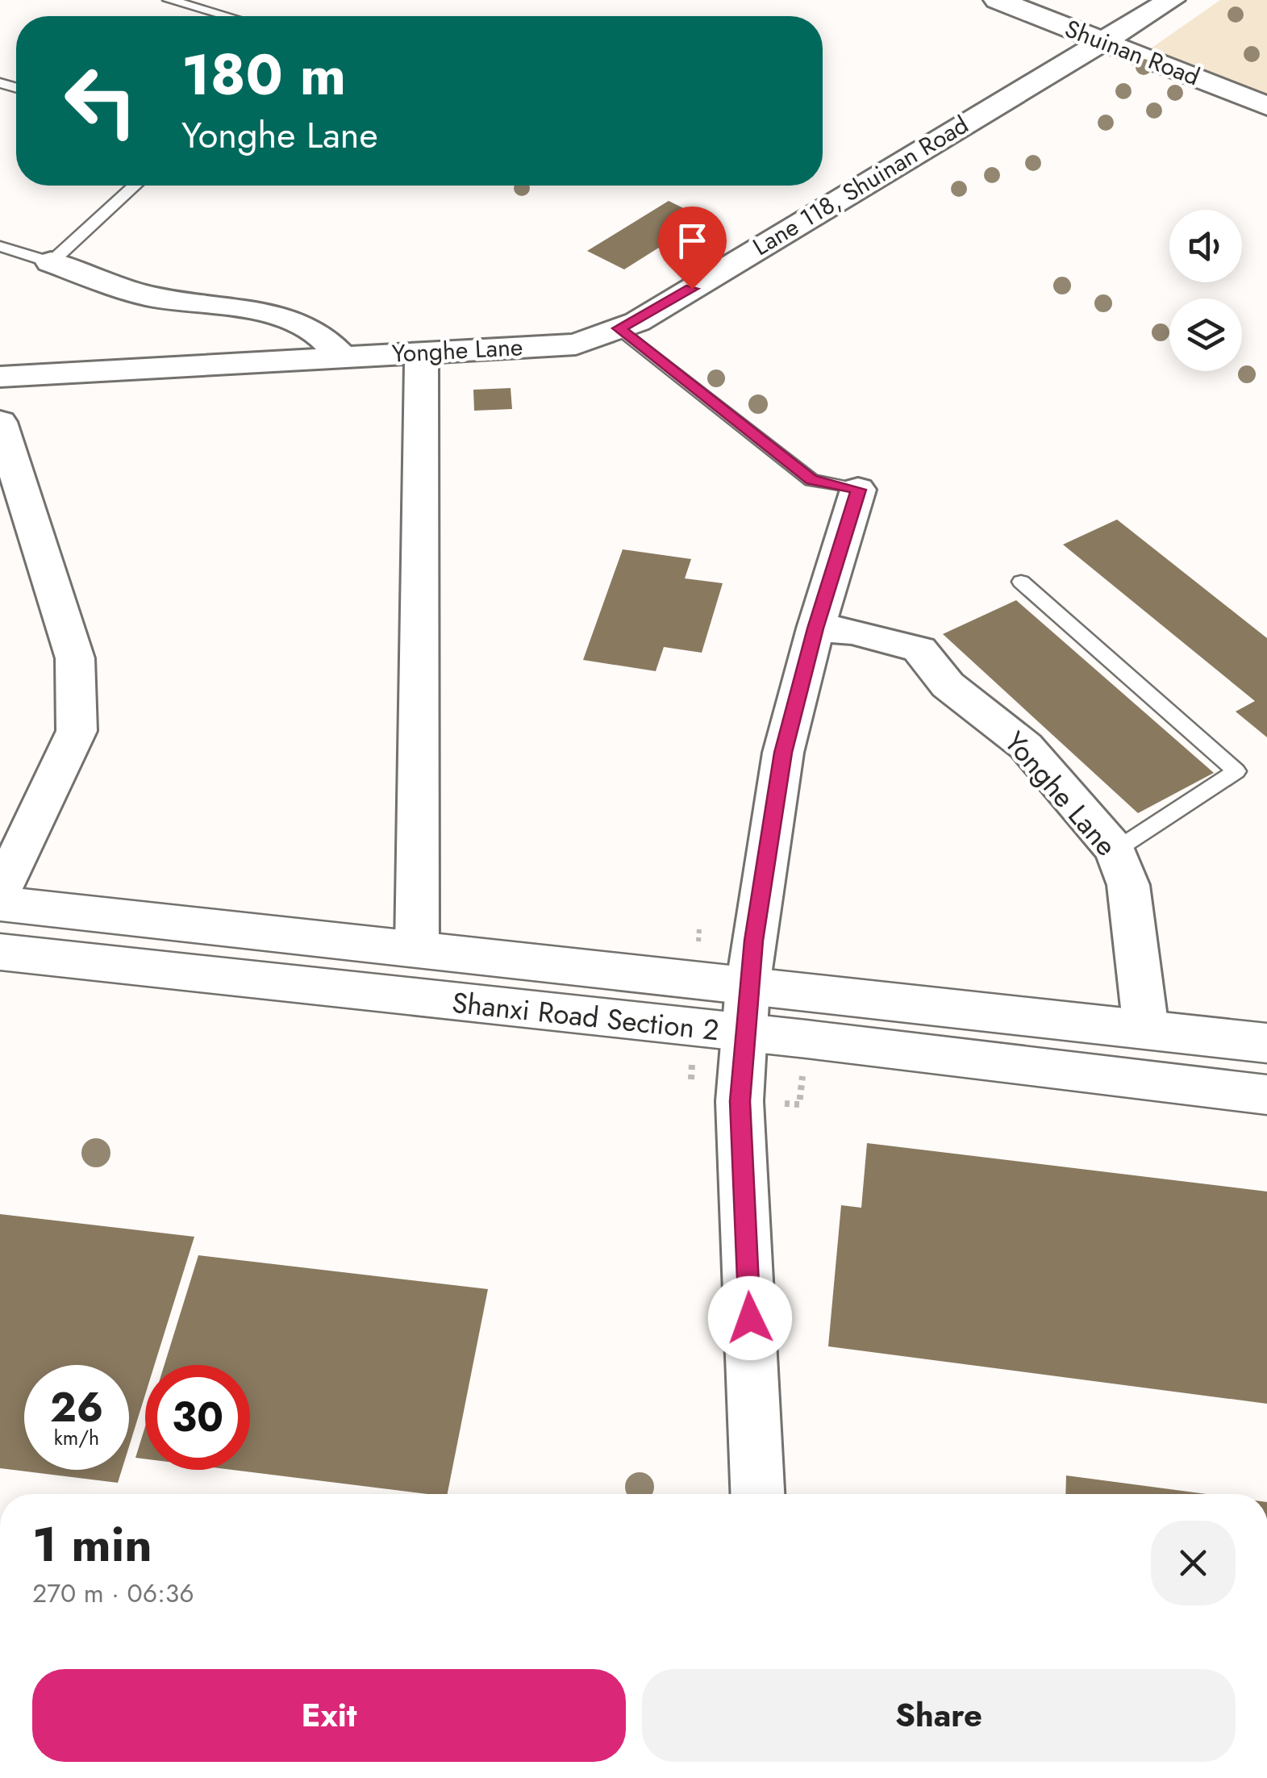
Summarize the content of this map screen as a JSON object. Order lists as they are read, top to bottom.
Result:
{
  "streets": {
    "street": [
      "Shuinan Road",
      "Lane 118, Shuinan Road",
      "Yonghe Lane",
      "Shanxi Road Section 2"
    ]
  },
  "crossings": [
    ["Shuinan Road", "Lane 118, Shuinan Road"],
    ["Lane 118, Shuinan Road", "Yonghe Lane"],
    ["Yonghe Lane", "Shanxi Road Section 2"]
  ],
  "page": {
    "turn": ["180 m", "Yonghe Lane"],
    "speed": "26 km/h",
    "limit": "30",
    "heading": ["1 min", "270 m · 06:36"],
    "buttons": ["Exit", "Share"]
  }
}
